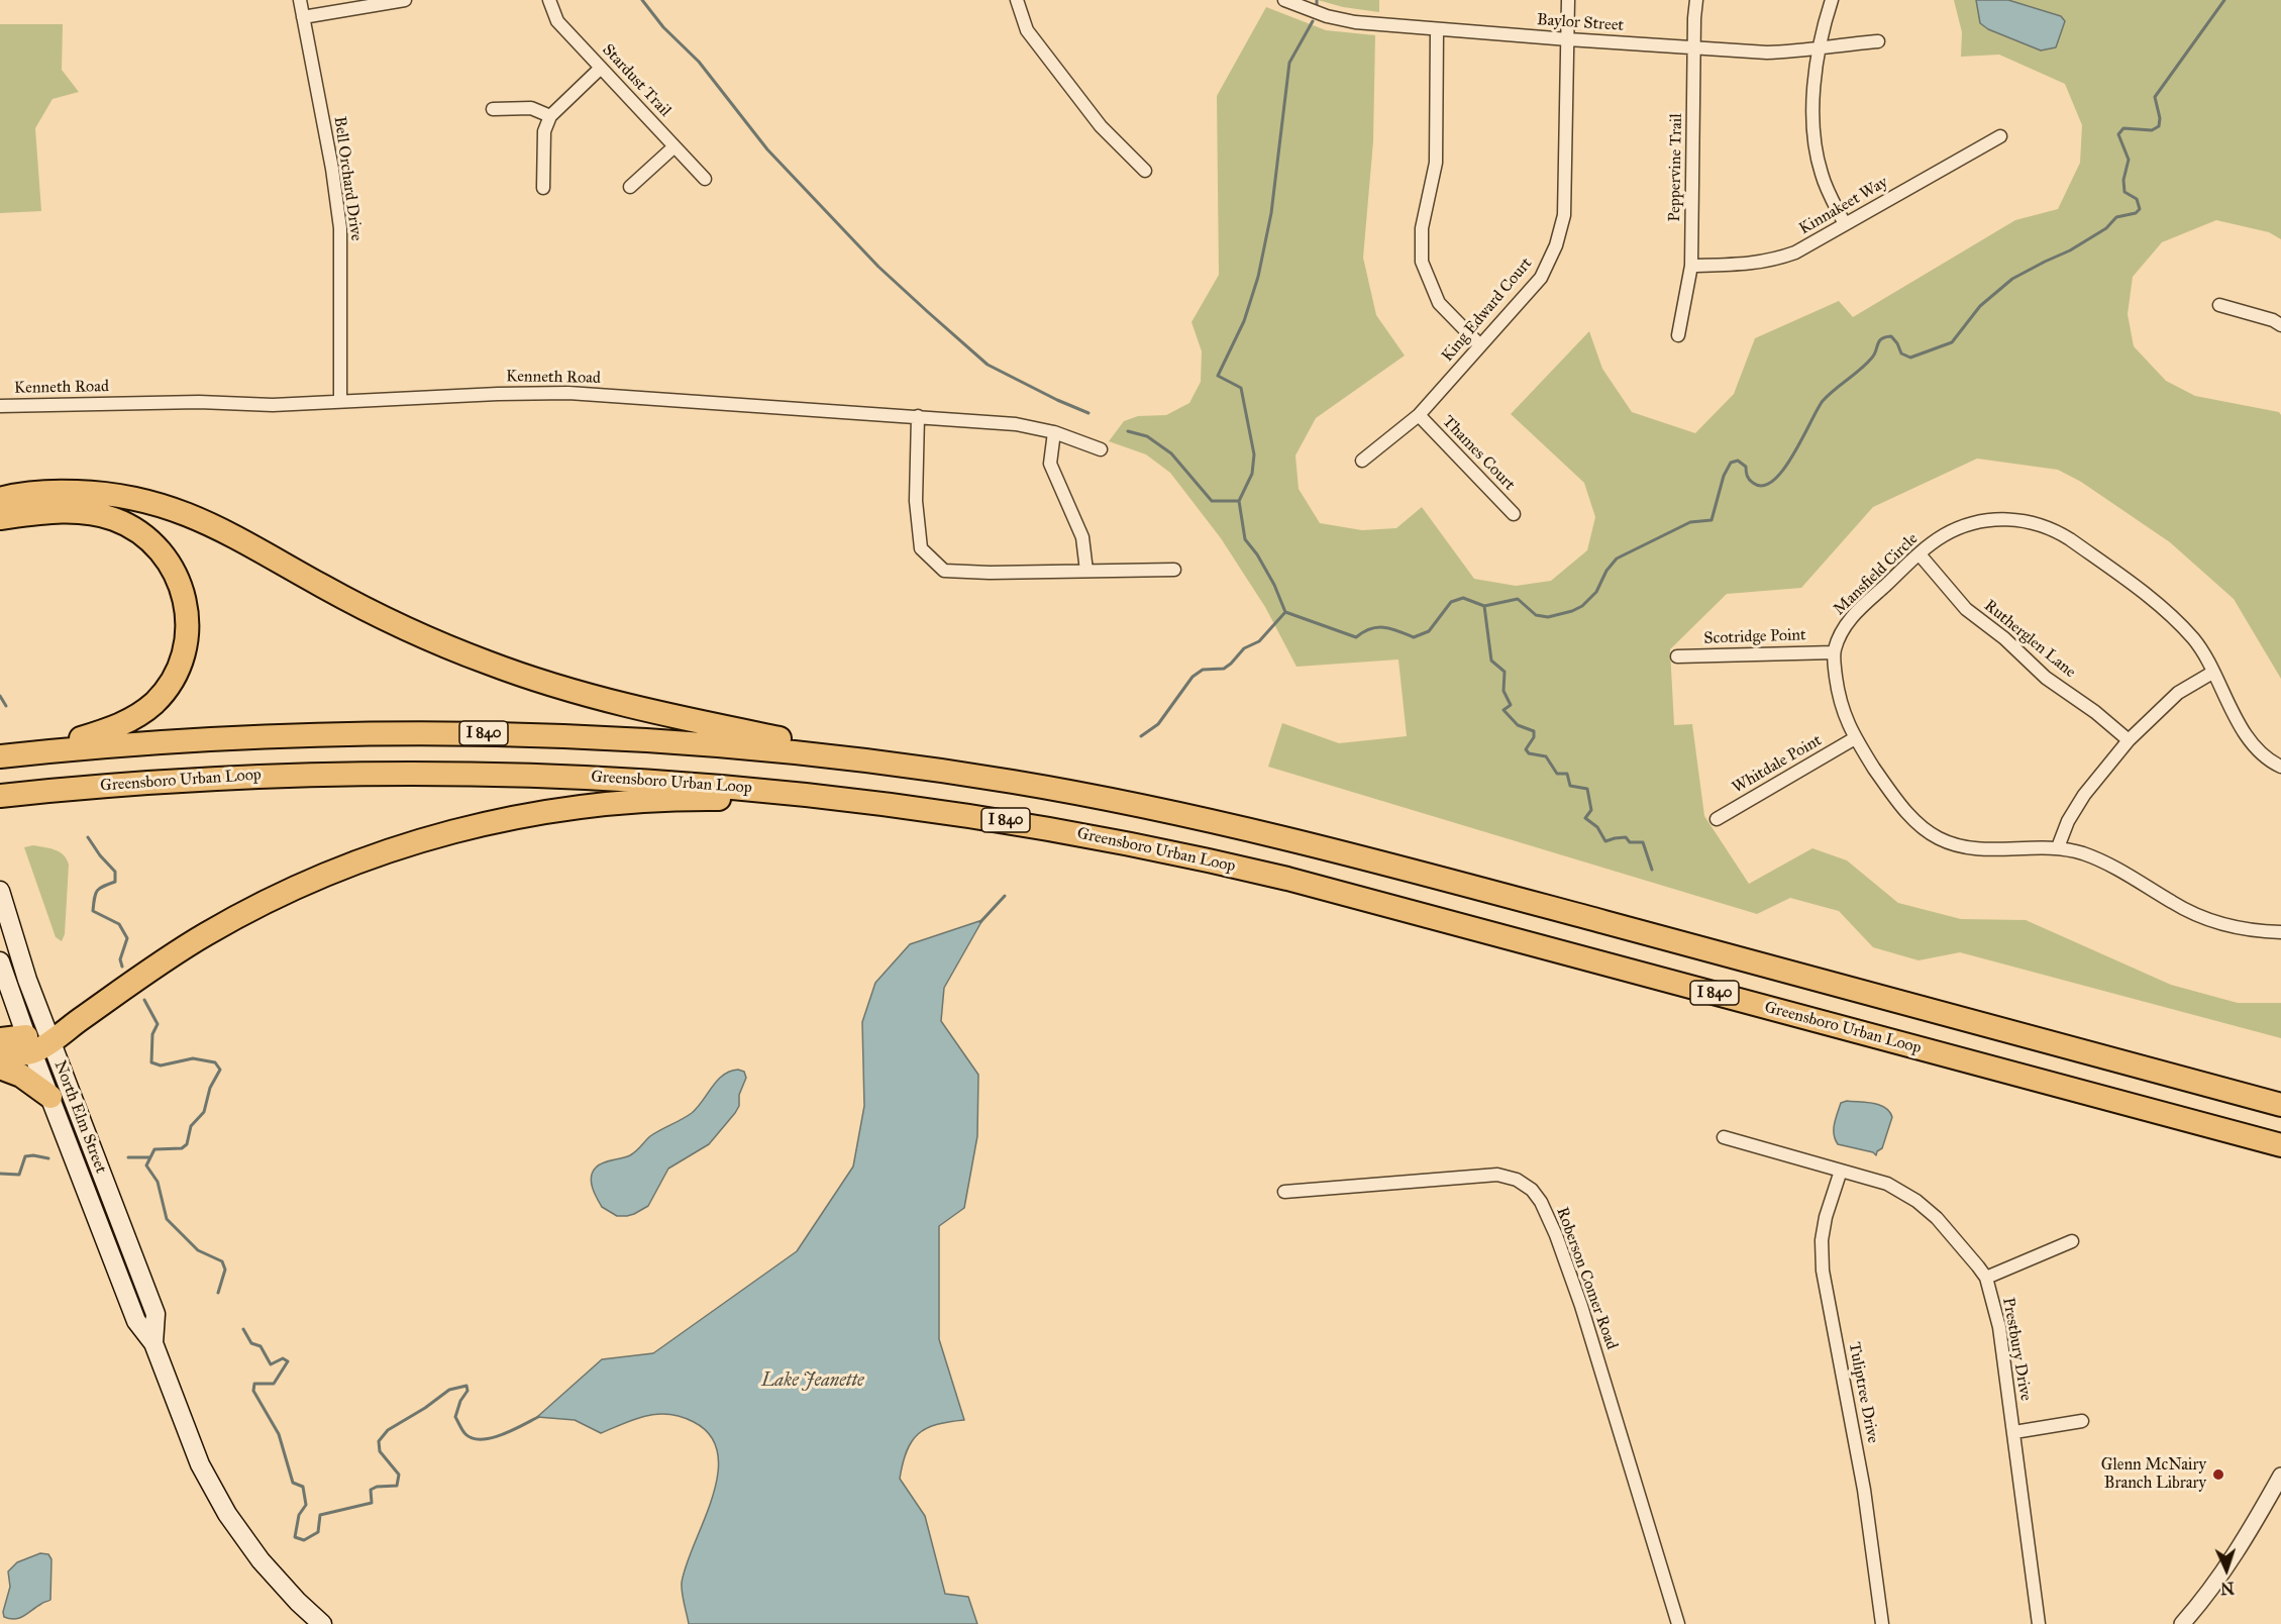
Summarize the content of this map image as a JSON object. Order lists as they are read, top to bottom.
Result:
{
  "streets": {
    "highway": ["I 840", "Greensboro Urban Loop"],
    "main road": ["North Elm Street"],
    "street": [
      "Baylor Street",
      "Stardust Trail",
      "Peppervine Trail",
      "Bell Orchard Drive",
      "Kinnakeet Way",
      "King Edward Court",
      "Kenneth Road",
      "Thames Court",
      "Mansfield Circle",
      "Scotridge Point",
      "Rutherglen Lane",
      "Whitdale Point",
      "Roberson Comer Road",
      "Prestbury Drive",
      "Tuliptree Drive"
    ]
  },
  "crossings": [
    ["Baylor Street", "Peppervine Trail"],
    ["Baylor Street", "King Edward Court"],
    ["Peppervine Trail", "Kinnakeet Way"],
    ["Bell Orchard Drive", "Kenneth Road"],
    ["King Edward Court", "Thames Court"],
    ["Mansfield Circle", "Scotridge Point"],
    ["Mansfield Circle", "Rutherglen Lane"],
    ["Prestbury Drive", "Tuliptree Drive"]
  ],
  "water": ["Lake Jeanette"],
  "places": ["Glenn McNairy Branch Library"],
  "north": "bottom"
}
